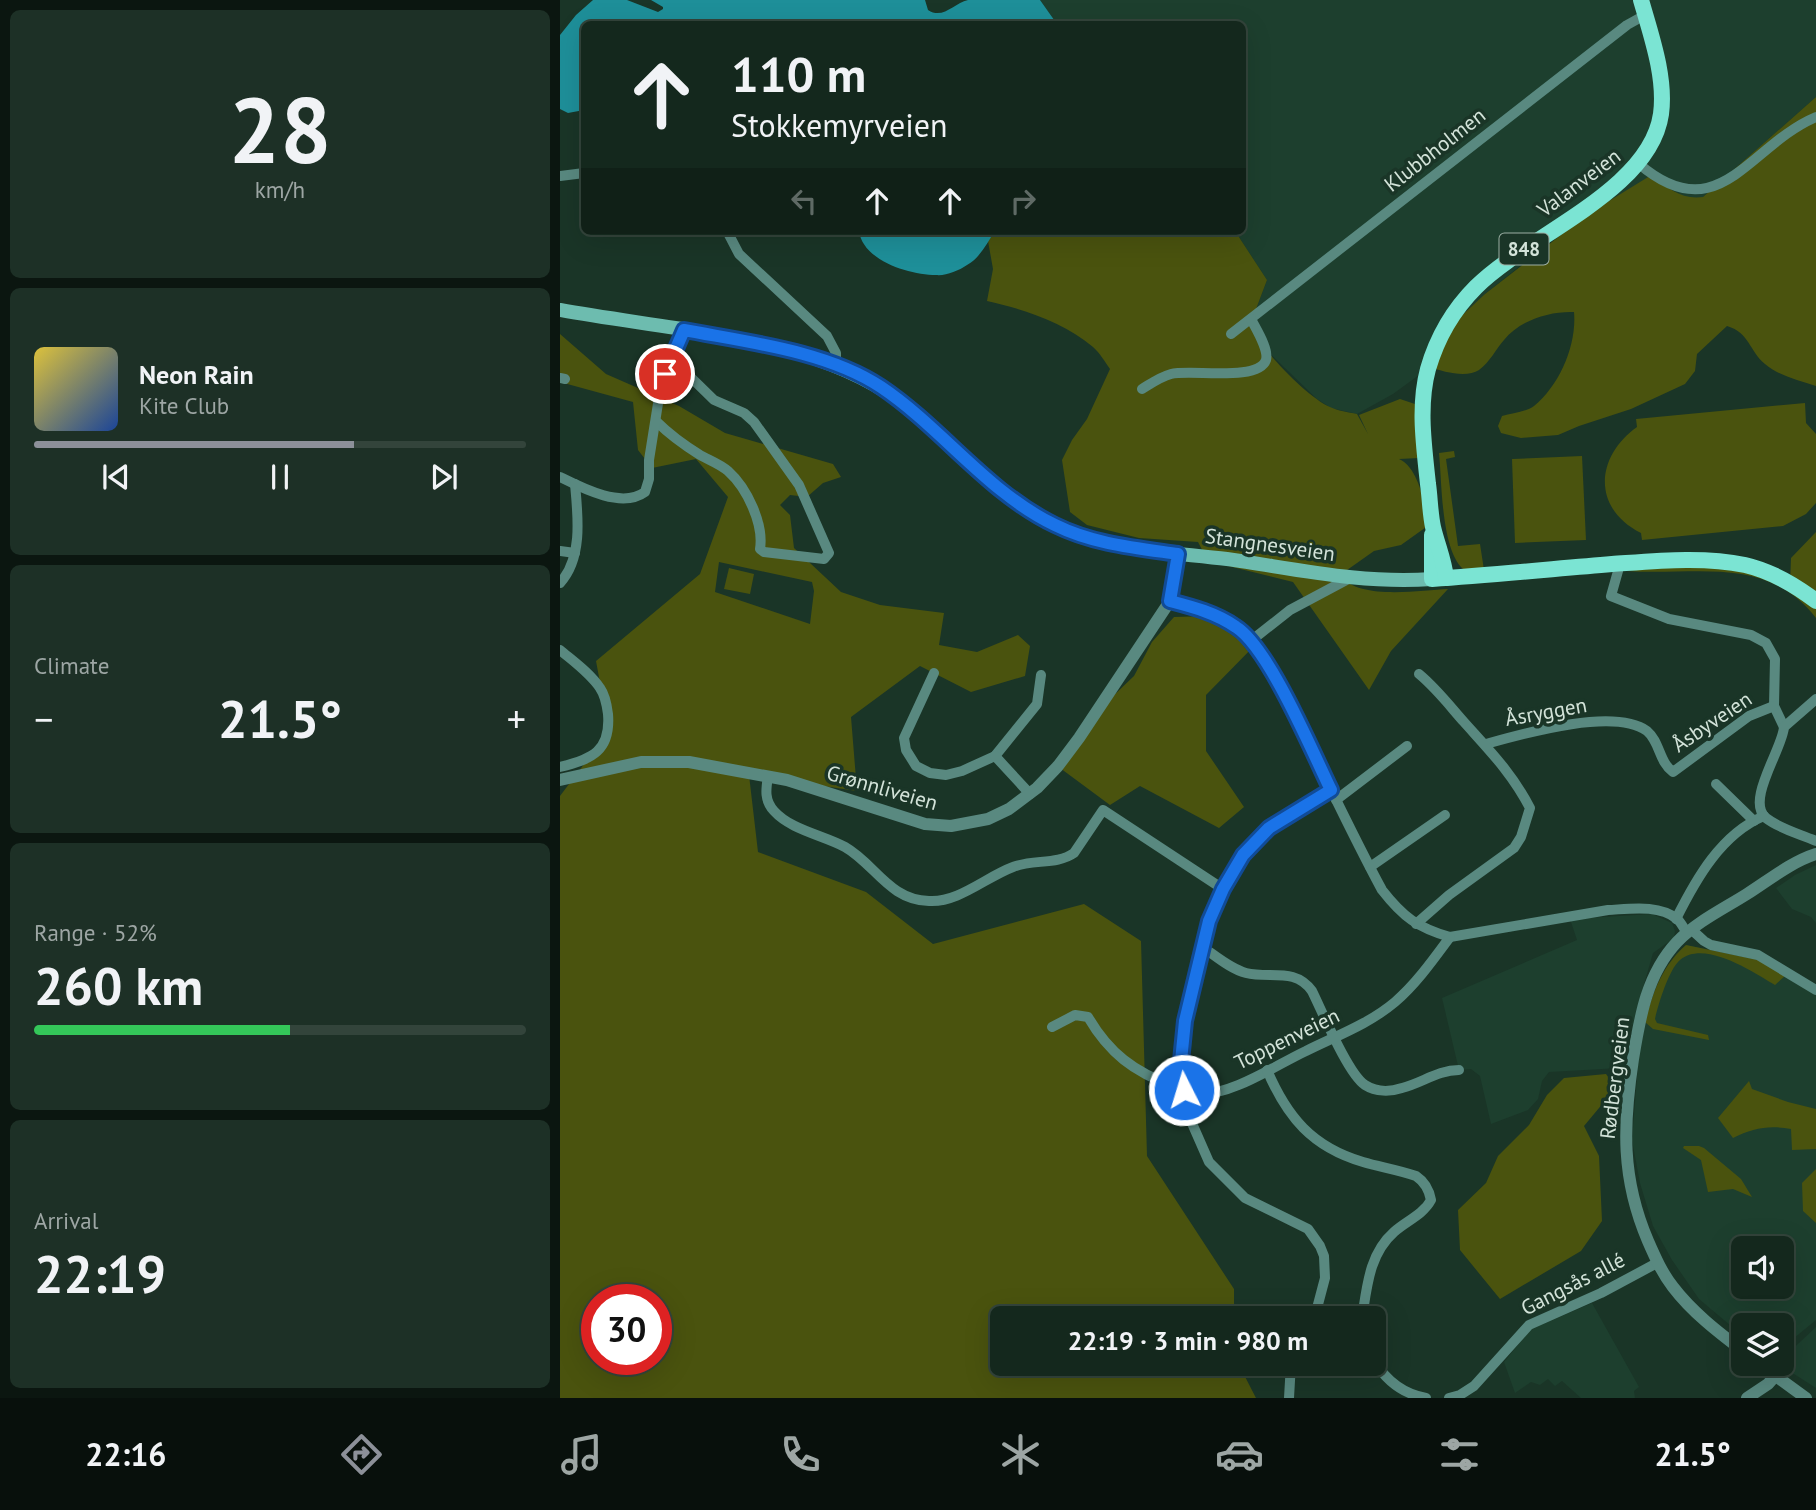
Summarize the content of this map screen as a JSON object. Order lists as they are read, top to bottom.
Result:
{
  "streets": {
    "main road": ["Valanveien", "848", "Stangnesveien"],
    "street": [
      "Klubbholmen",
      "Åsryggen",
      "Åsbyveien",
      "Grønnliveien",
      "Toppenveien",
      "Rødbergveien",
      "Gangsås allé"
    ]
  },
  "crossings": [
    ["Klubbholmen", "Valanveien"],
    ["Valanveien", "Stangnesveien"],
    ["Stangnesveien", "Grønnliveien"],
    ["Åsryggen", "Åsbyveien"],
    ["Rødbergveien", "Gangsås allé"]
  ],
  "page": {
    "tile": [
      ["28", "km/h"],
      "Climate",
      ["Range · 52%", "260 km"],
      ["Arrival", "22:19"]
    ],
    "turn": ["110 m", "Stokkemyrveien"],
    "song": ["Neon Rain", "Kite Club"],
    "heat": ["−", "21.5°", "+"],
    "limit": "30",
    "trip": "22:19 · 3 min · 980 m",
    "tabs": ["22:16", "21.5°"]
  }
}
